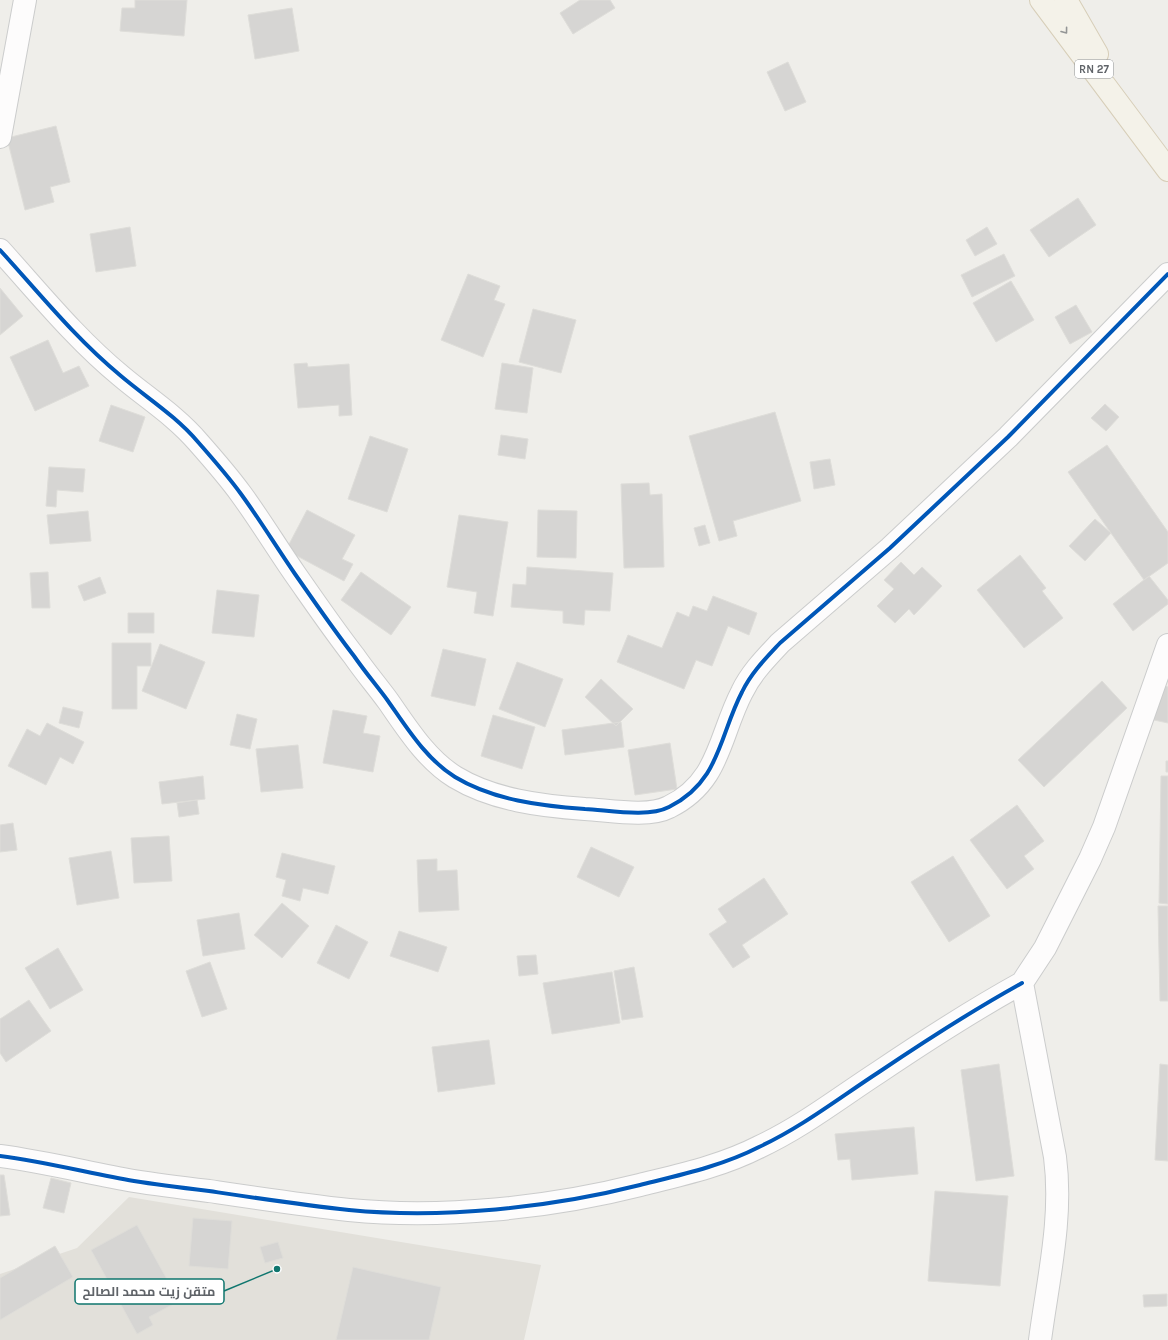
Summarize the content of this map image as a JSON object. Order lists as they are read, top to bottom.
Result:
{
  "streets": {
    "main road": ["RN 27"]
  },
  "places": ["متقن زيت محمد الصالح"]
}
